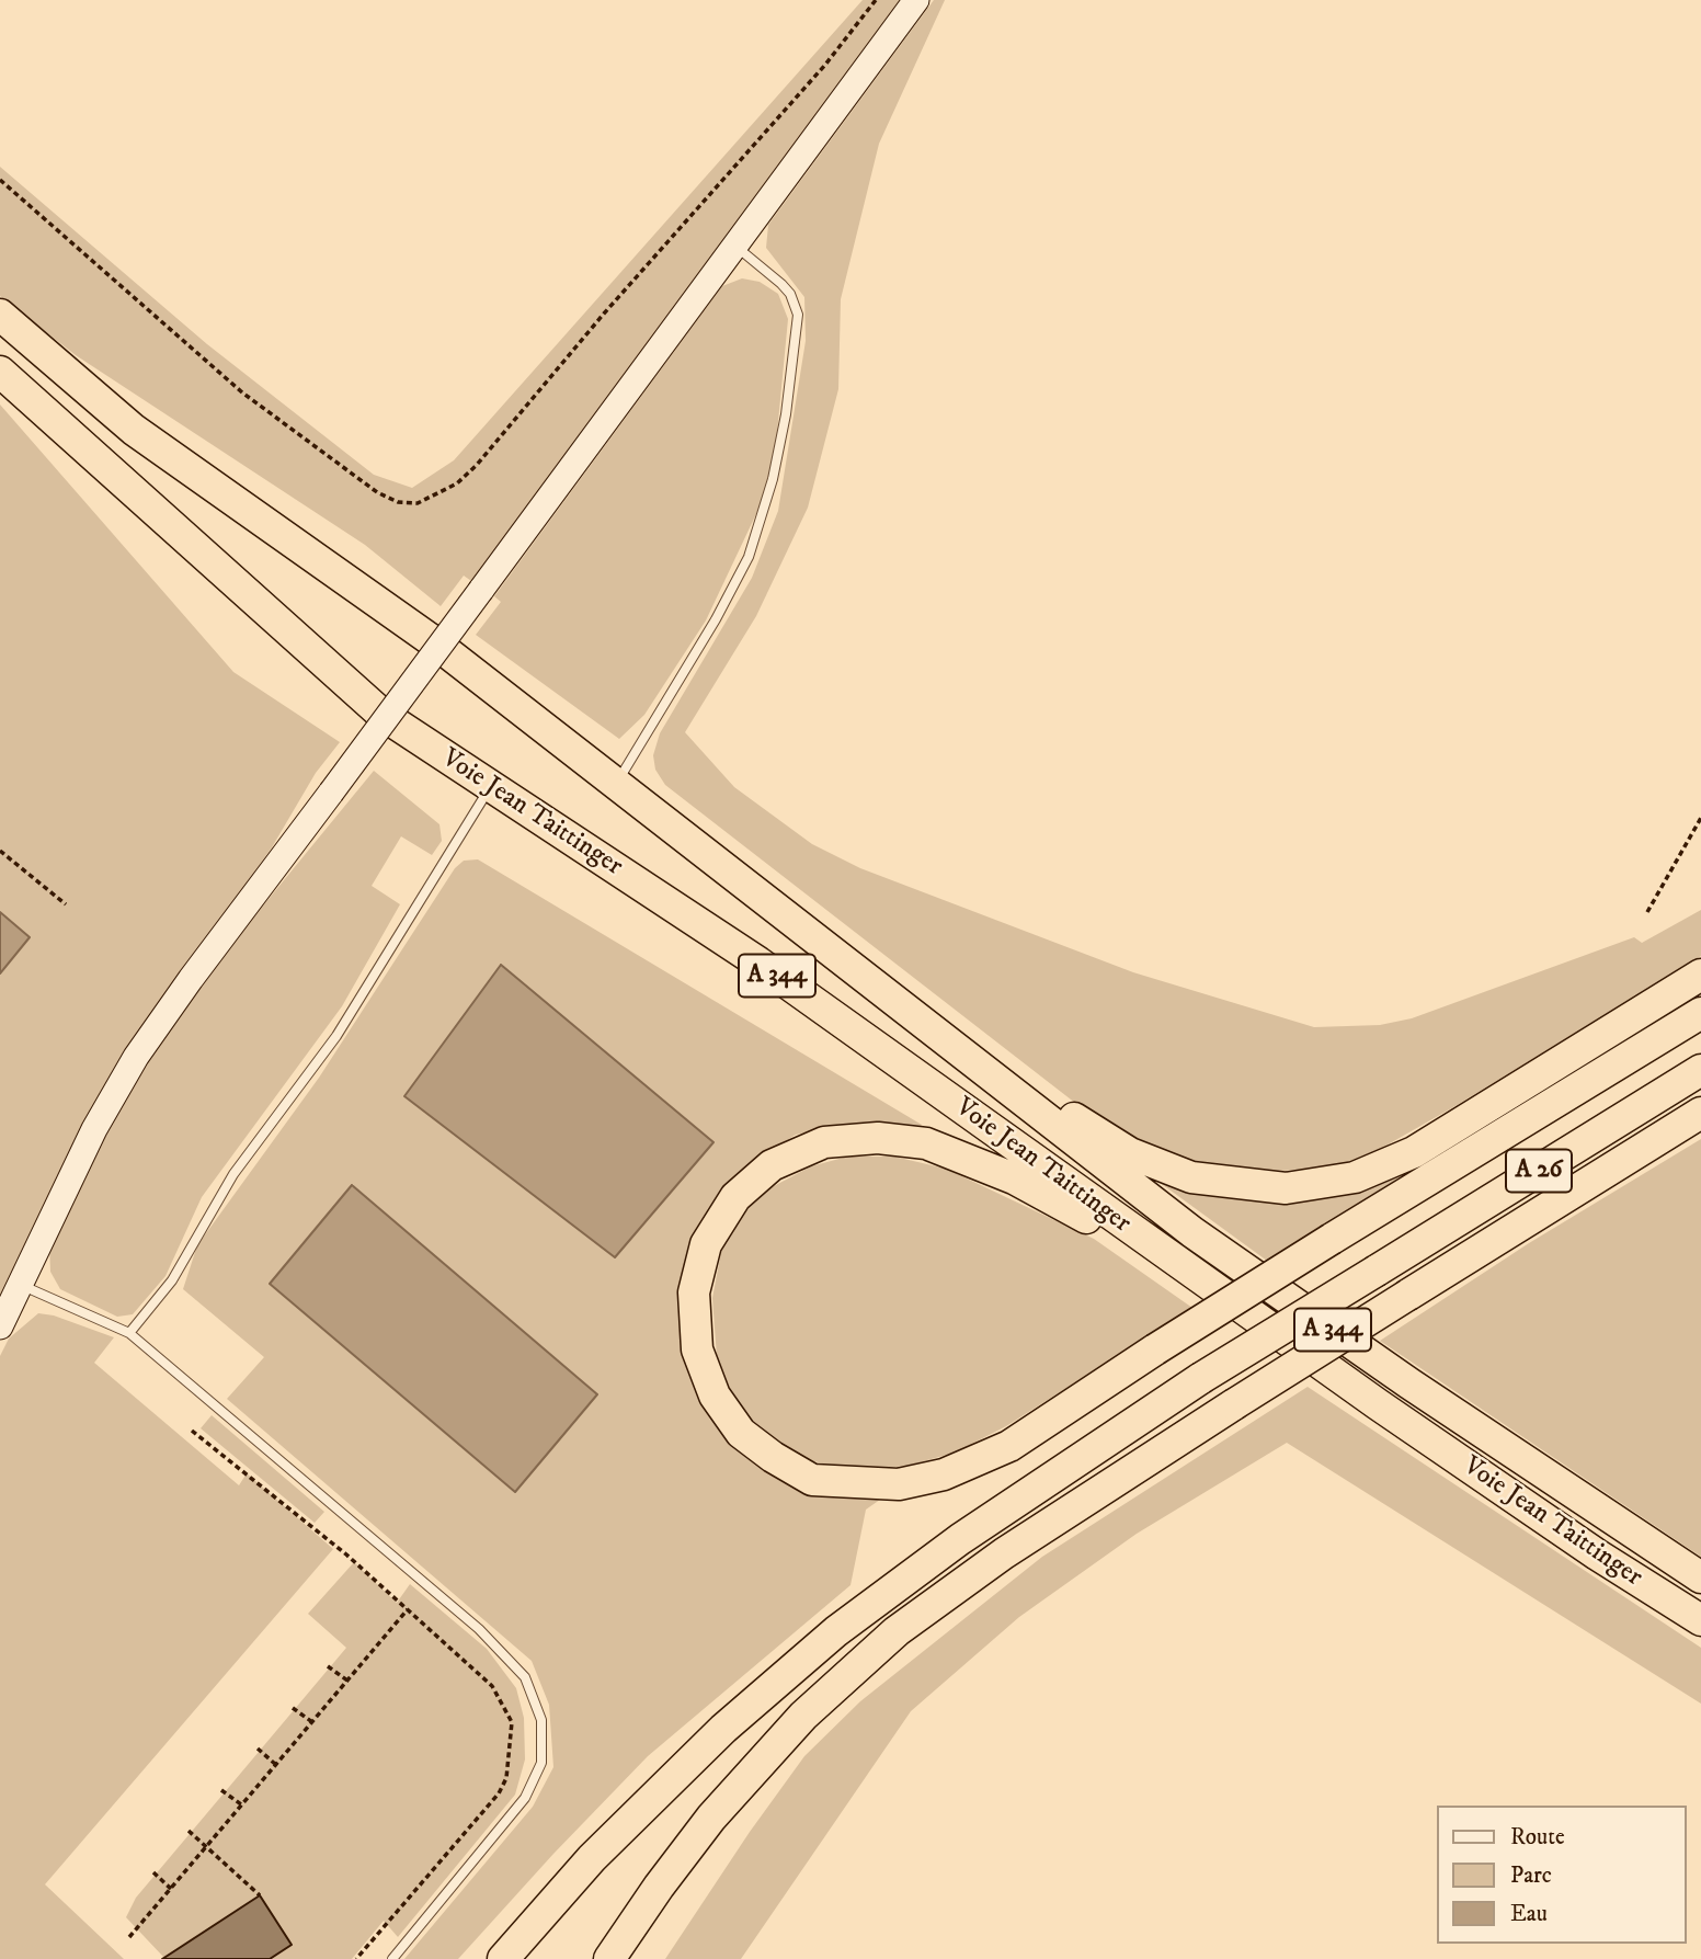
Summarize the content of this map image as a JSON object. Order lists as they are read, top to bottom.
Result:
{
  "streets": {
    "highway": ["Voie Jean Taittinger", "A 344", "A 26"]
  },
  "legend": ["Route", "Parc", "Eau"]
}
